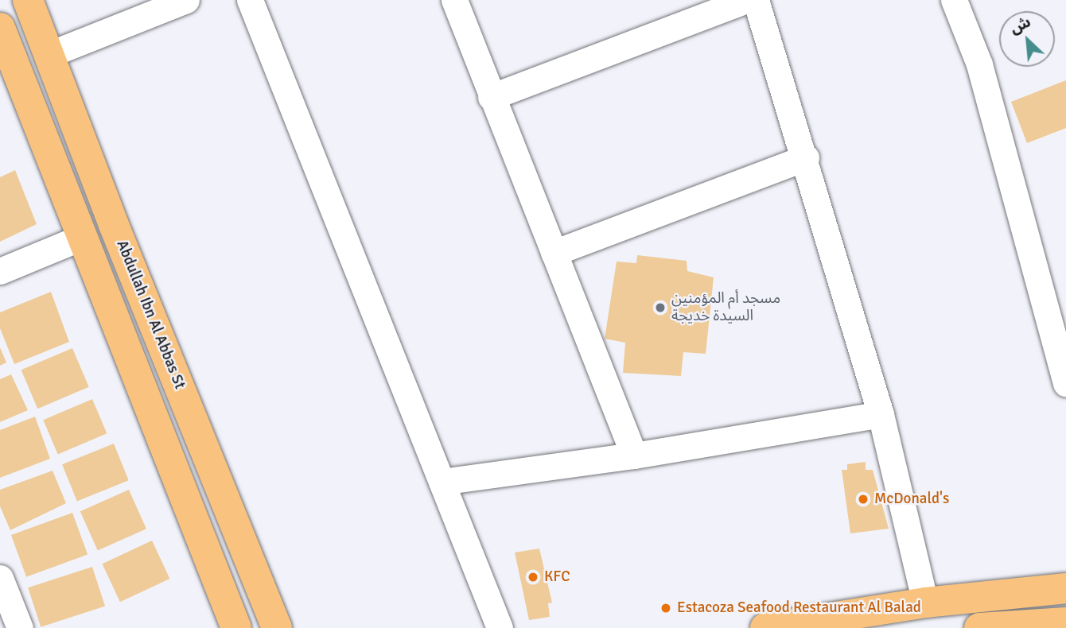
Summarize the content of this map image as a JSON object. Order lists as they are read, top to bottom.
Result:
{
  "streets": {
    "main road": ["Abdullah Ibn Al Abbas St"]
  },
  "places": [
    "مسجد أم المؤمنين السيدة خديجة",
    "McDonald's",
    "KFC",
    "Estacoza Seafood Restaurant Al Balad"
  ],
  "north": "top left"
}
